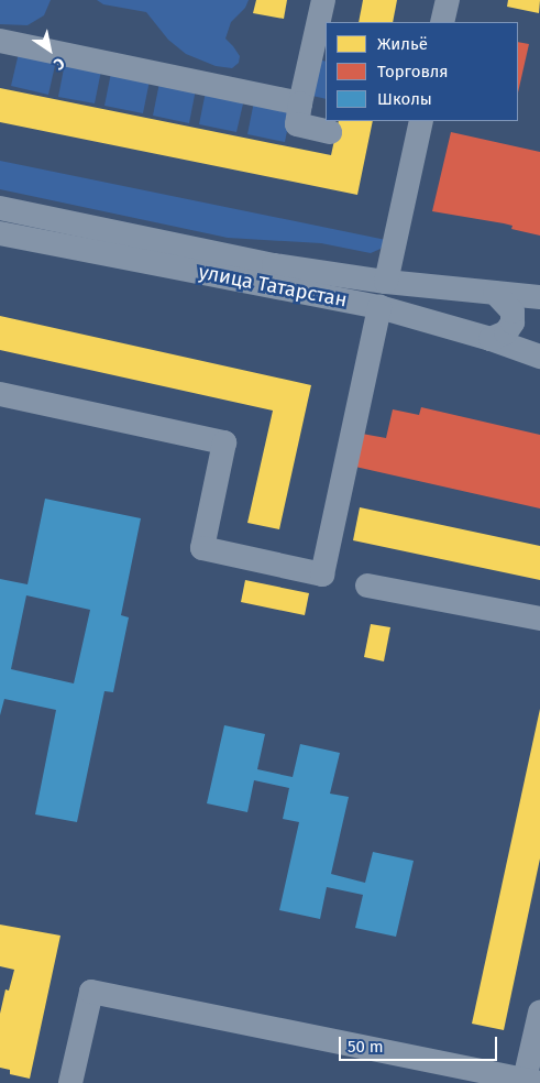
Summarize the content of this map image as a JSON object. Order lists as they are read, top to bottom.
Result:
{
  "streets": {
    "street": ["улица Татарстан"]
  },
  "legend": ["Жильё", "Торговля", "Школы"],
  "scale_bar": "50 m",
  "north": "bottom right"
}
